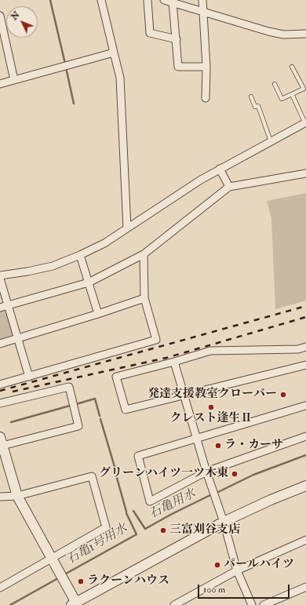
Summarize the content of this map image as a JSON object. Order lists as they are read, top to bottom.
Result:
{
  "water": ["石亀用水", "石亀1号用水"],
  "places": [
    "発達支援教室クローバー",
    "クレスト逢生Ⅱ",
    "ラ・カーサ",
    "グリーンハイツ一ツ木東",
    "三富刈谷支店",
    "パールハイツ",
    "ラクーンハウス"
  ],
  "scale_bar": "100 m",
  "north": "top left"
}
